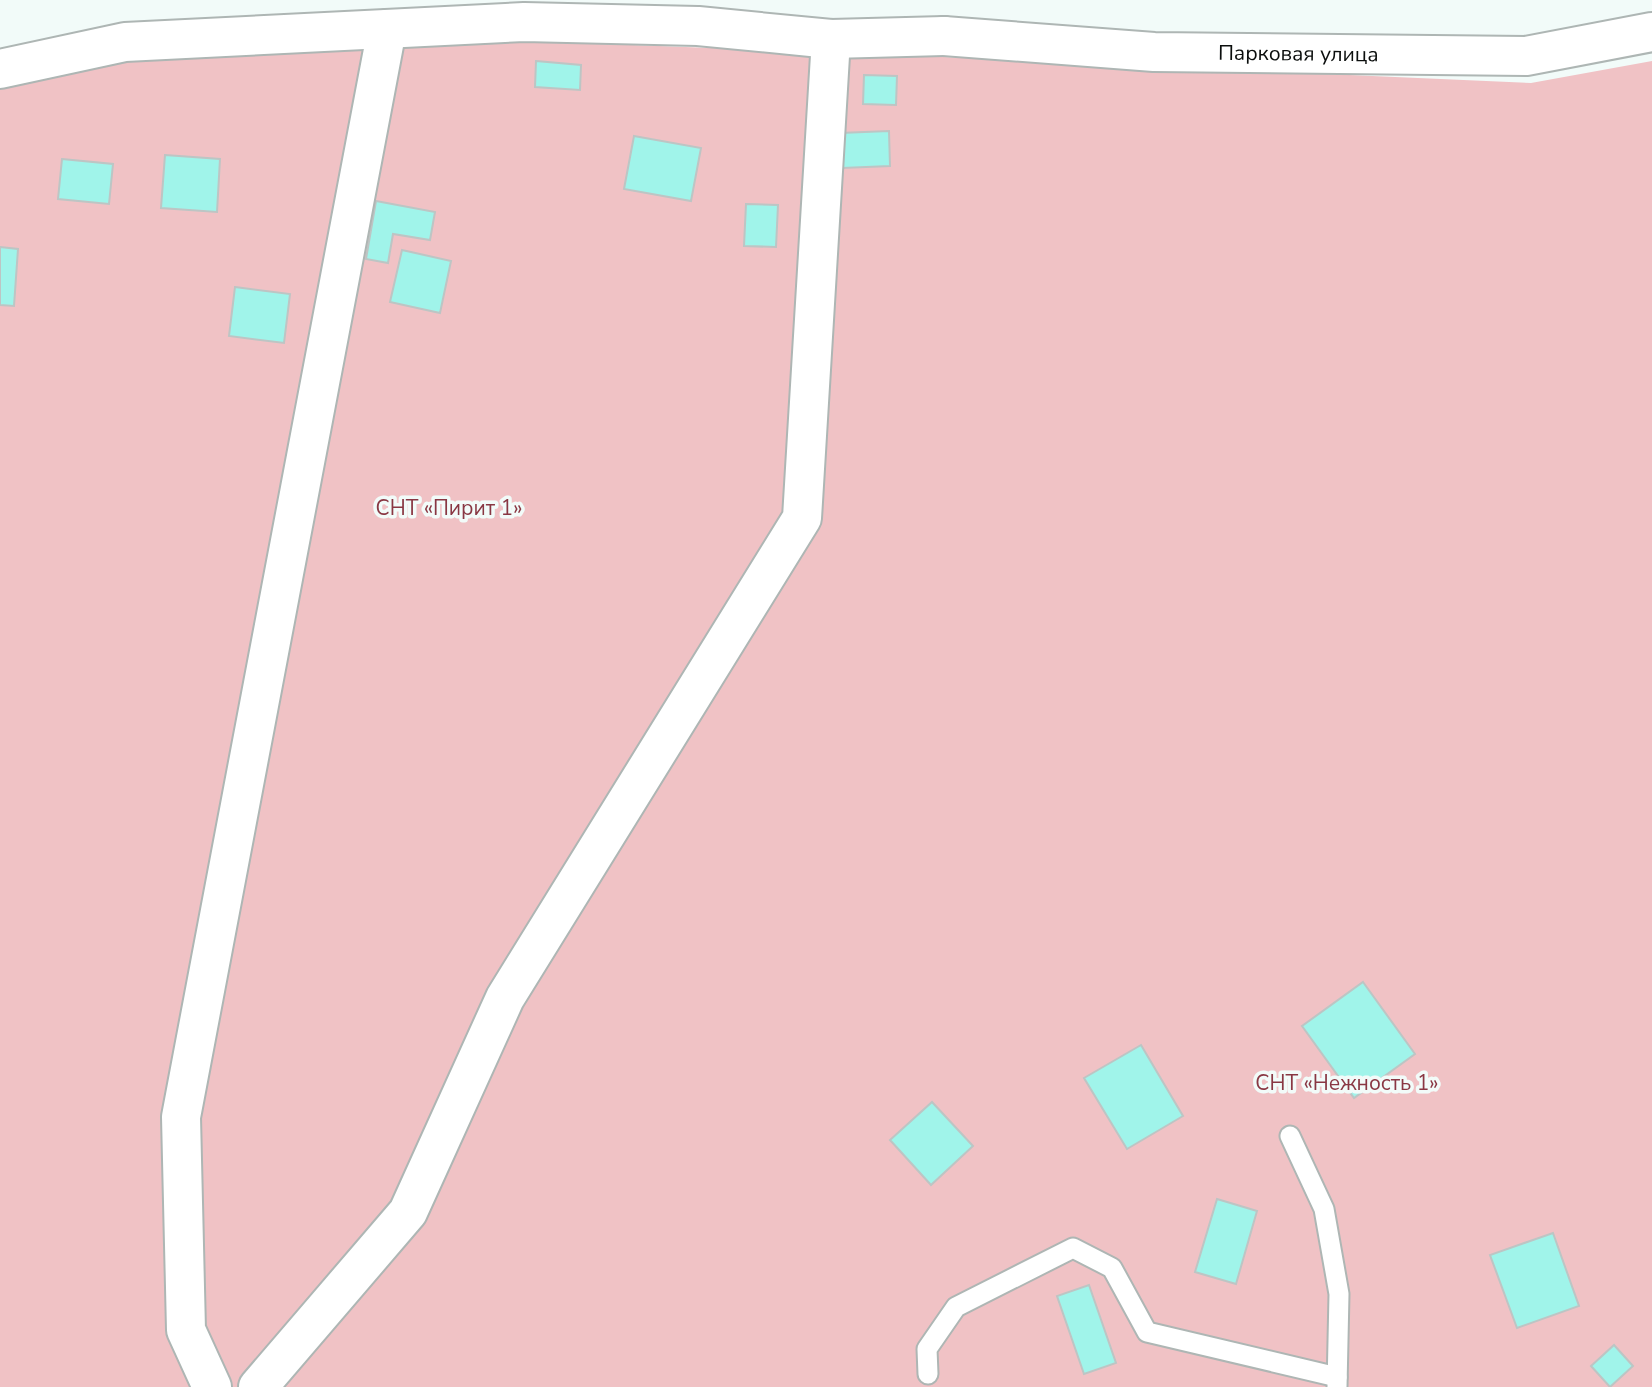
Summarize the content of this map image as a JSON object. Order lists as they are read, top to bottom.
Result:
{
  "streets": {
    "street": ["Парковая улица"]
  },
  "parks": ["СНТ «Пирит 1»", "СНТ «Нежность 1»"]
}
